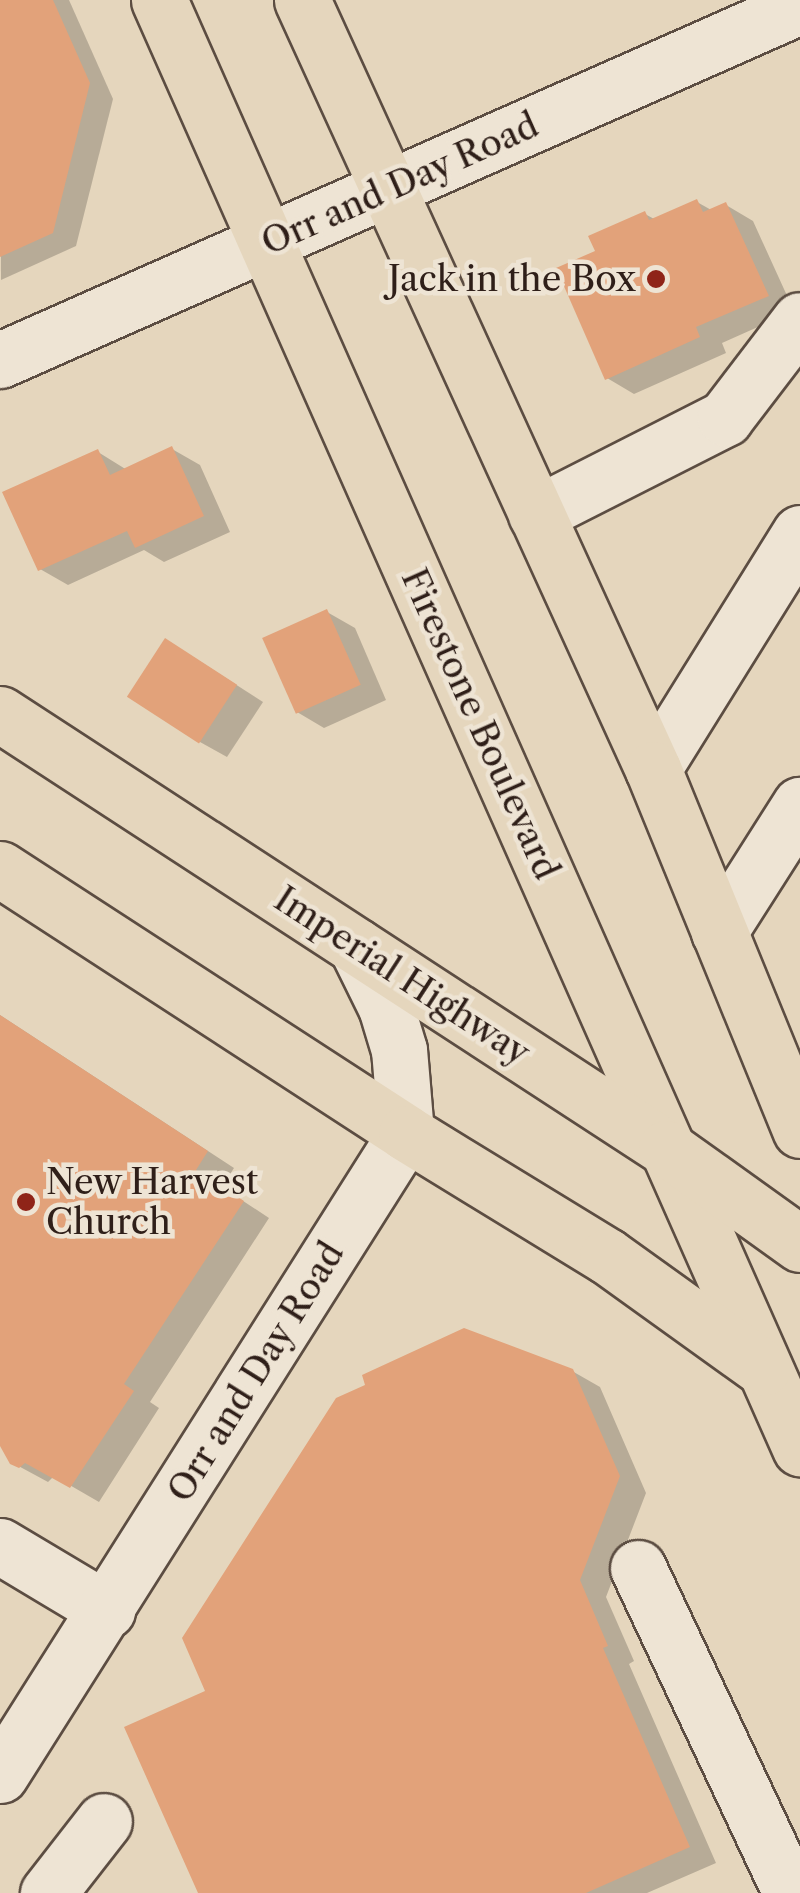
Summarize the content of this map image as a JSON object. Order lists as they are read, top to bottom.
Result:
{
  "streets": {
    "main road": ["Firestone Boulevard", "Imperial Highway"],
    "street": ["Orr and Day Road"]
  },
  "crossings": [
    ["Orr and Day Road", "Firestone Boulevard"],
    ["Firestone Boulevard", "Imperial Highway"]
  ],
  "places": ["Jack in the Box", "New Harvest Church"]
}
